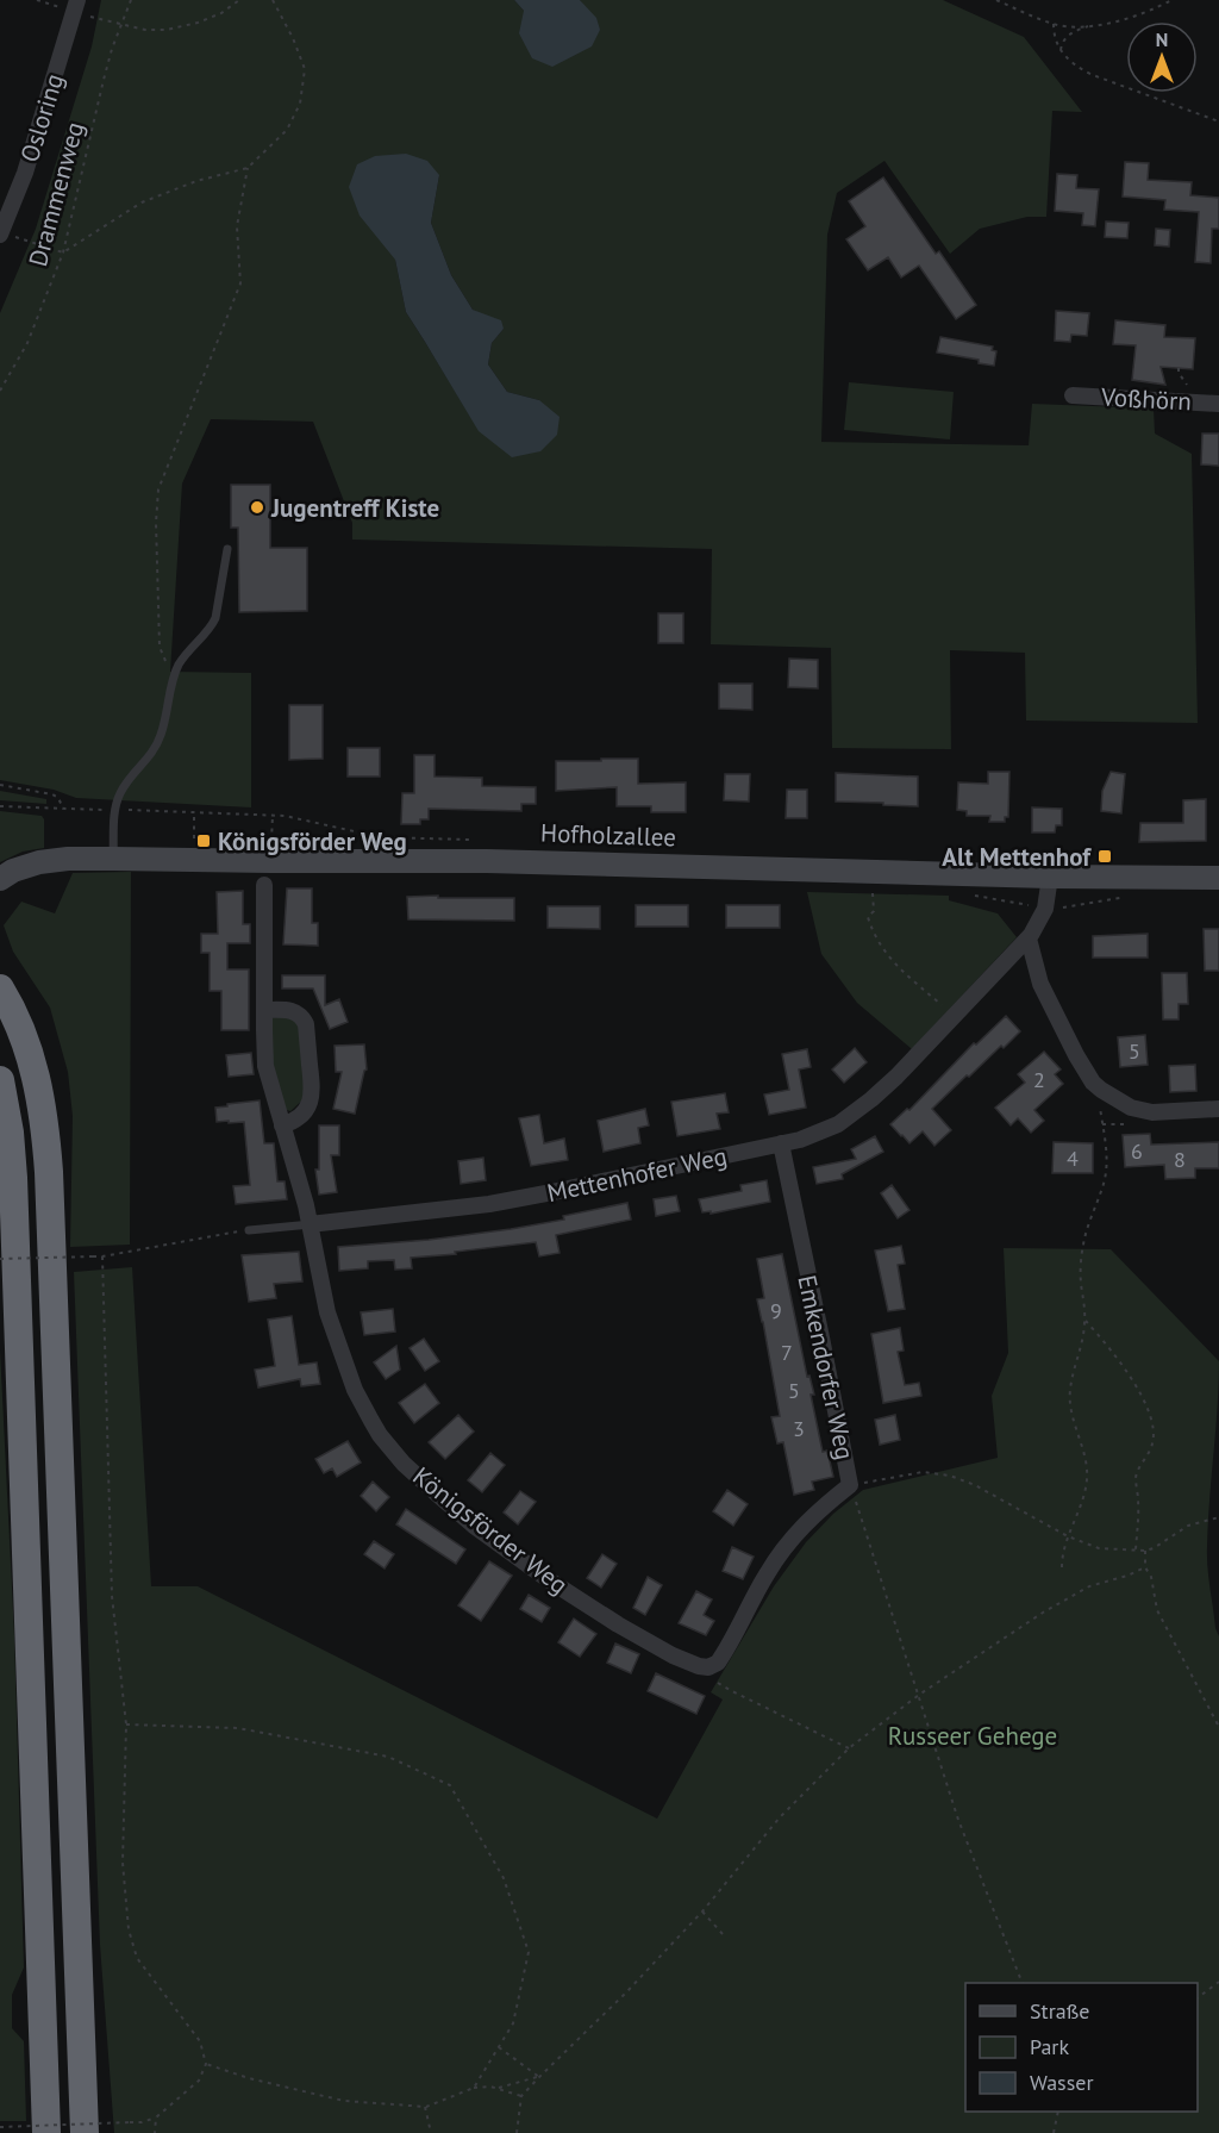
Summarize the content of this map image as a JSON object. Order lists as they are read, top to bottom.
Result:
{
  "streets": {
    "street": [
      "Osloring",
      "Voßhörn",
      "Hofholzallee",
      "Mettenhofer Weg",
      "Emkendorfer Weg",
      "Königsförder Weg"
    ],
    "path": ["Drammenweg"]
  },
  "crossings": [
    ["Hofholzallee", "Mettenhofer Weg"],
    ["Mettenhofer Weg", "Emkendorfer Weg"],
    ["Mettenhofer Weg", "Königsförder Weg"],
    ["Emkendorfer Weg", "Königsförder Weg"]
  ],
  "parks": ["Russeer Gehege"],
  "places": {
    "other": ["Jugentreff Kiste"],
    "transit": ["Königsförder Weg", "Alt Mettenhof"]
  },
  "house_numbers": [
    "5",
    "2",
    "6",
    "4",
    "8",
    "9",
    "7",
    "5",
    "3"
  ],
  "legend": ["Straße", "Park", "Wasser"],
  "north": "top"
}
